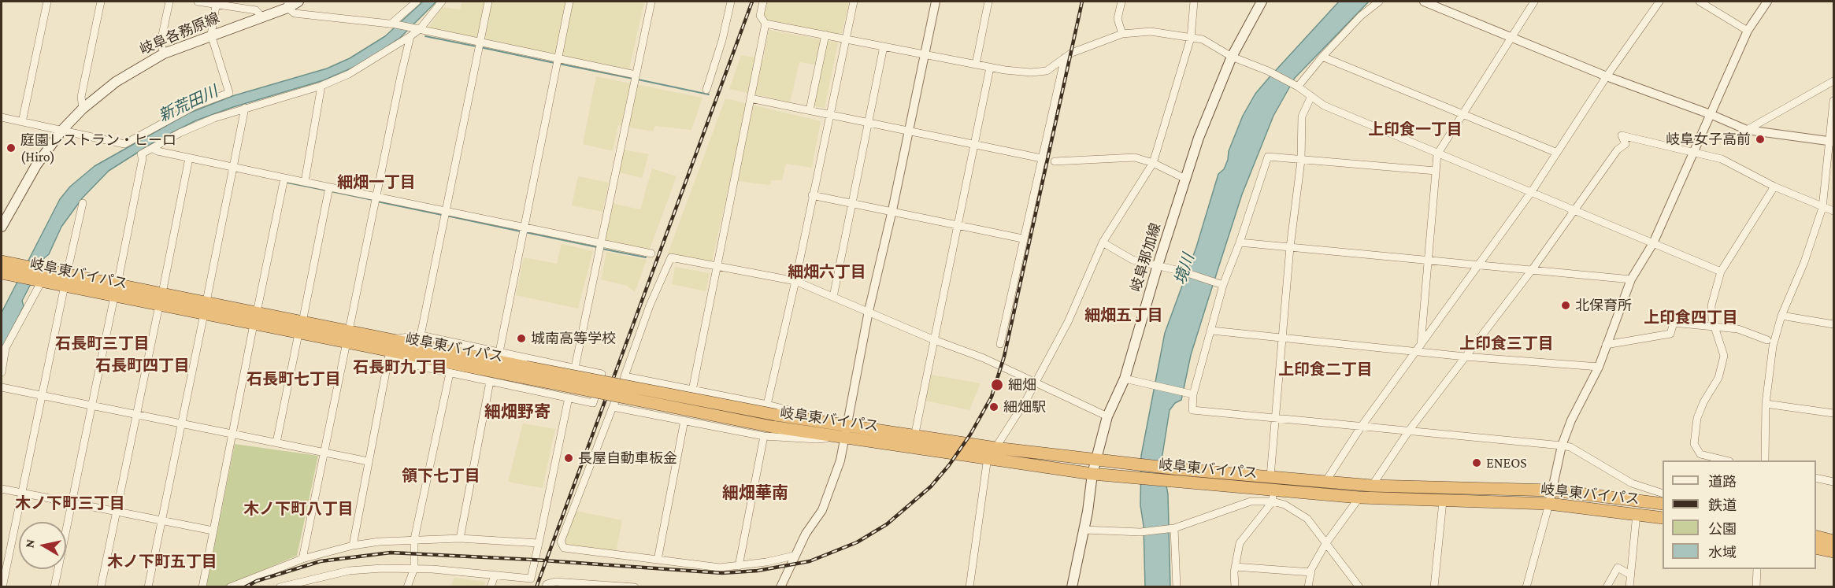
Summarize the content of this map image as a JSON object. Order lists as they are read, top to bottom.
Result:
{
  "streets": {
    "highway": ["岐阜東バイパス"],
    "main road": ["岐阜各務原線", "岐阜那加線"]
  },
  "crossings": [
    ["岐阜那加線", "岐阜東バイパス"]
  ],
  "districts": [
    "上印食一丁目",
    "細畑一丁目",
    "細畑六丁目",
    "細畑五丁目",
    "上印食四丁目",
    "石長町三丁目",
    "上印食三丁目",
    "石長町四丁目",
    "石長町九丁目",
    "上印食二丁目",
    "石長町七丁目",
    "細畑野寄",
    "領下七丁目",
    "細畑華南",
    "木ノ下町三丁目",
    "木ノ下町八丁目",
    "木ノ下町五丁目"
  ],
  "water": ["新荒田川", "境川"],
  "places": [
    "岐阜女子高前",
    "庭園レストラン・ヒーロ (Hiro)",
    "北保育所",
    "城南高等学校",
    "細畑",
    "細畑駅",
    "長屋自動車板金",
    "ENEOS"
  ],
  "legend": [
    "道路",
    "鉄道",
    "公園",
    "水域"
  ],
  "north": "left"
}
